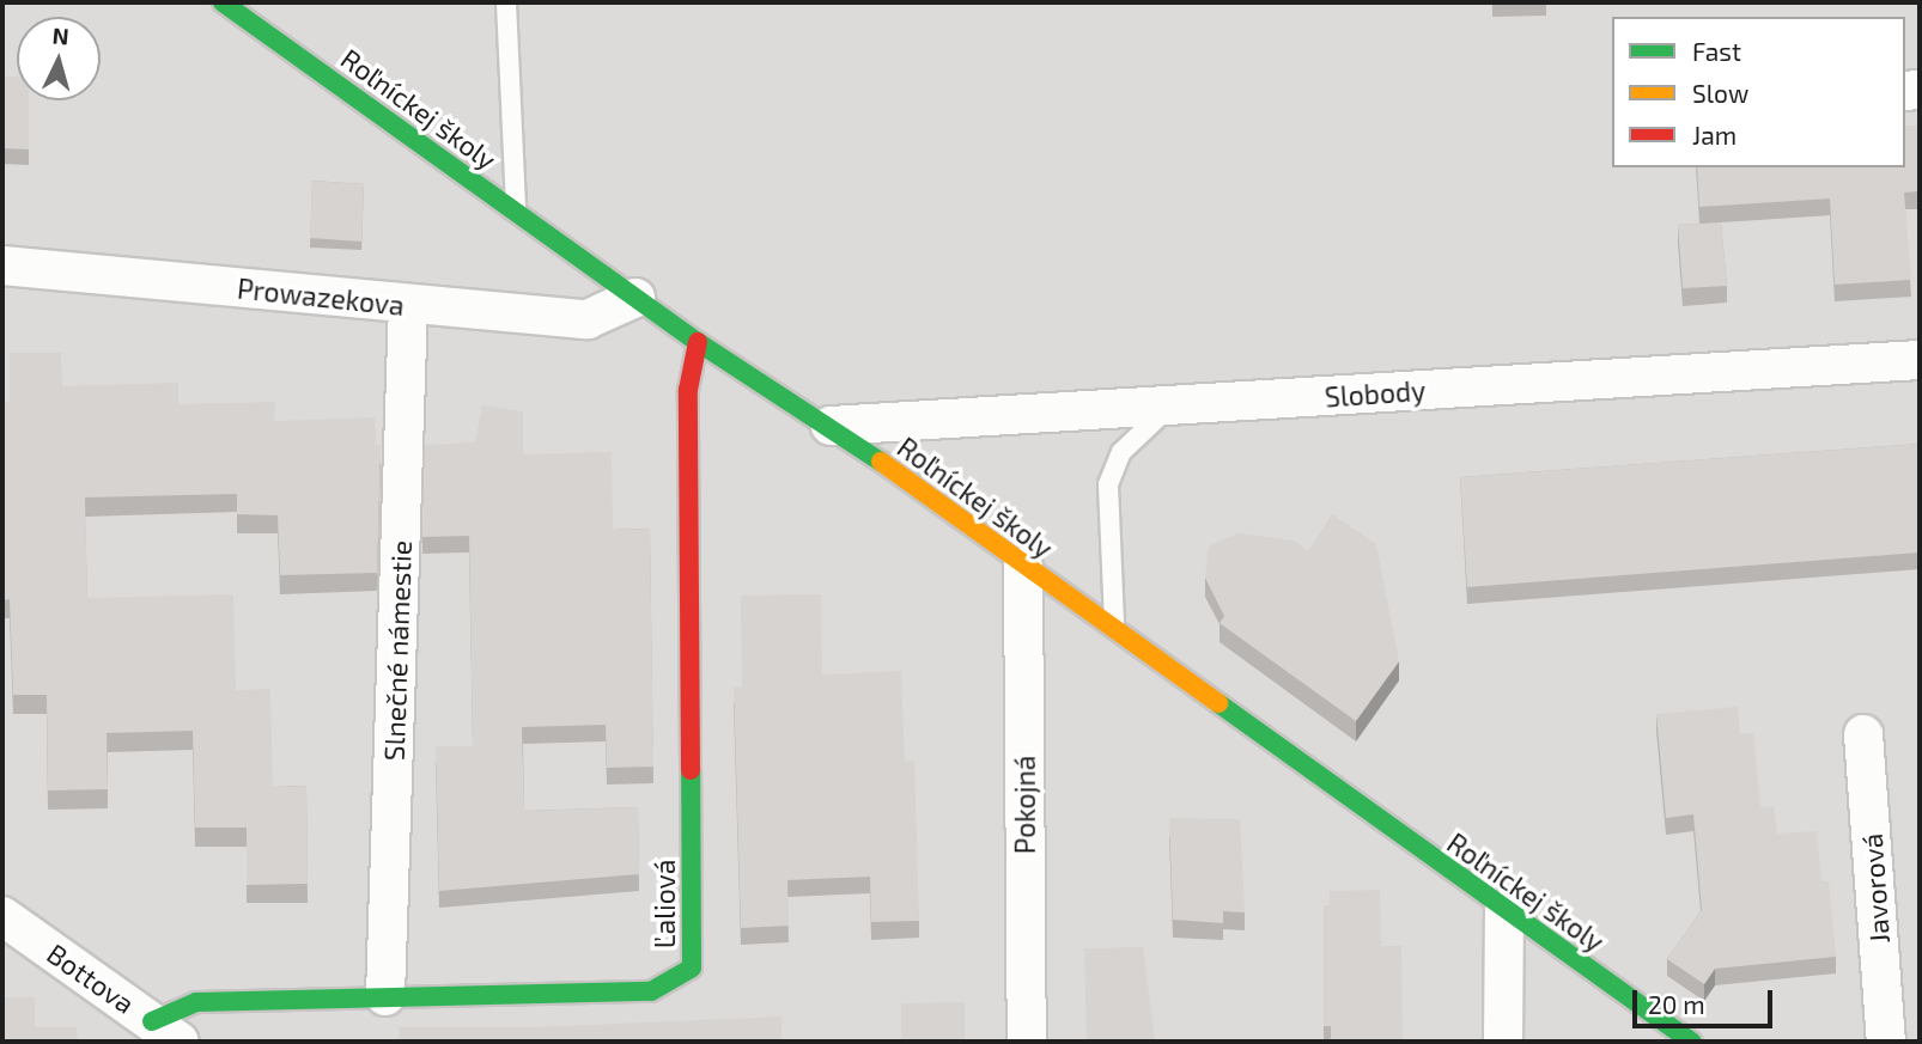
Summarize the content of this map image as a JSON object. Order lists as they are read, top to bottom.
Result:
{
  "streets": {
    "main road": ["Roľníckej školy", "Ľaliová"],
    "street": [
      "Prowazekova",
      "Slobody",
      "Slnečné námestie",
      "Pokojná",
      "Javorová",
      "Bottova"
    ]
  },
  "crossings": [
    ["Roľníckej školy", "Prowazekova"],
    ["Roľníckej školy", "Slobody"],
    ["Roľníckej školy", "Pokojná"],
    ["Roľníckej školy", "Ľaliová"],
    ["Prowazekova", "Slnečné námestie"],
    ["Slnečné námestie", "Ľaliová"],
    ["Ľaliová", "Bottova"]
  ],
  "legend": ["Fast", "Slow", "Jam"],
  "scale_bar": "20 m",
  "north": "top"
}
